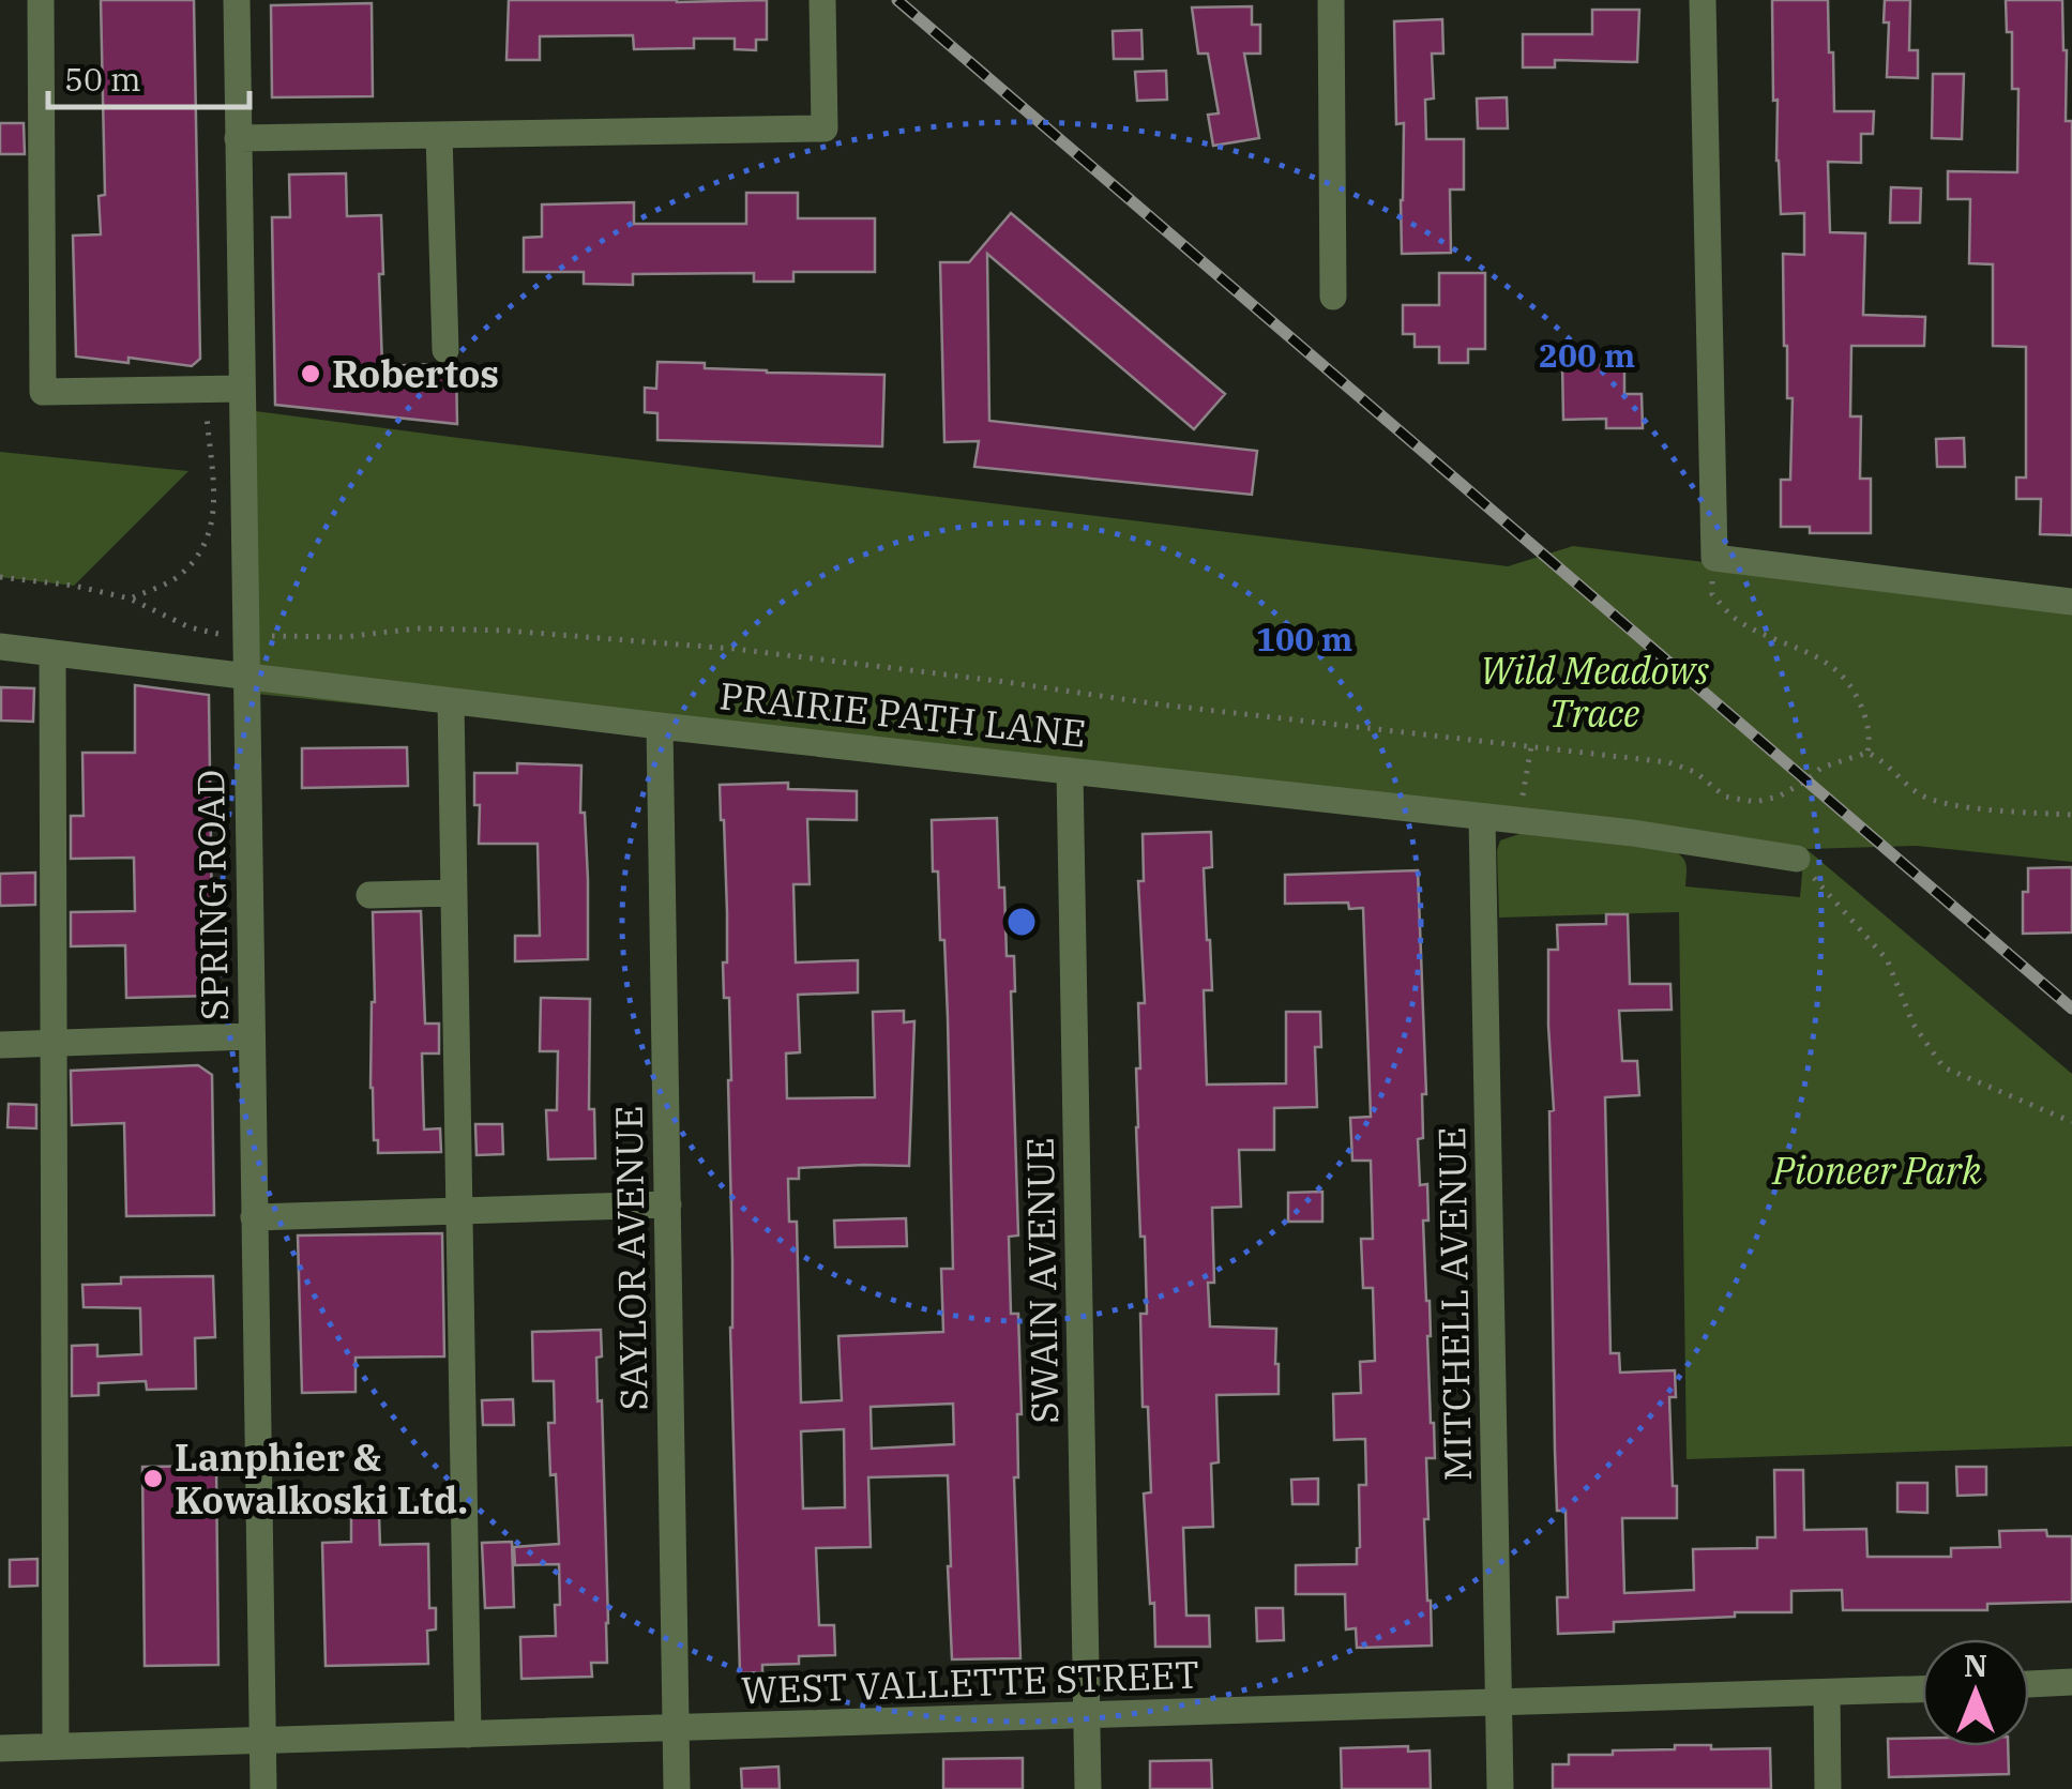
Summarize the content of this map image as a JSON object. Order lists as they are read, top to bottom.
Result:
{
  "streets": {
    "street": [
      "PRAIRIE PATH LANE",
      "SPRING ROAD",
      "SAYLOR AVENUE",
      "SWAIN AVENUE",
      "MITCHELL AVENUE",
      "WEST VALLETTE STREET"
    ]
  },
  "crossings": [
    ["PRAIRIE PATH LANE", "SPRING ROAD"],
    ["PRAIRIE PATH LANE", "SAYLOR AVENUE"],
    ["PRAIRIE PATH LANE", "SWAIN AVENUE"],
    ["PRAIRIE PATH LANE", "MITCHELL AVENUE"],
    ["SPRING ROAD", "WEST VALLETTE STREET"],
    ["SAYLOR AVENUE", "WEST VALLETTE STREET"],
    ["SWAIN AVENUE", "WEST VALLETTE STREET"],
    ["MITCHELL AVENUE", "WEST VALLETTE STREET"]
  ],
  "parks": ["Wild Meadows Trace", "Pioneer Park"],
  "places": ["Robertos", "Lanphier & Kowalkoski Ltd."],
  "scale_bar": "50 m",
  "north": "top",
  "rings": ["200 m", "100 m"]
}
